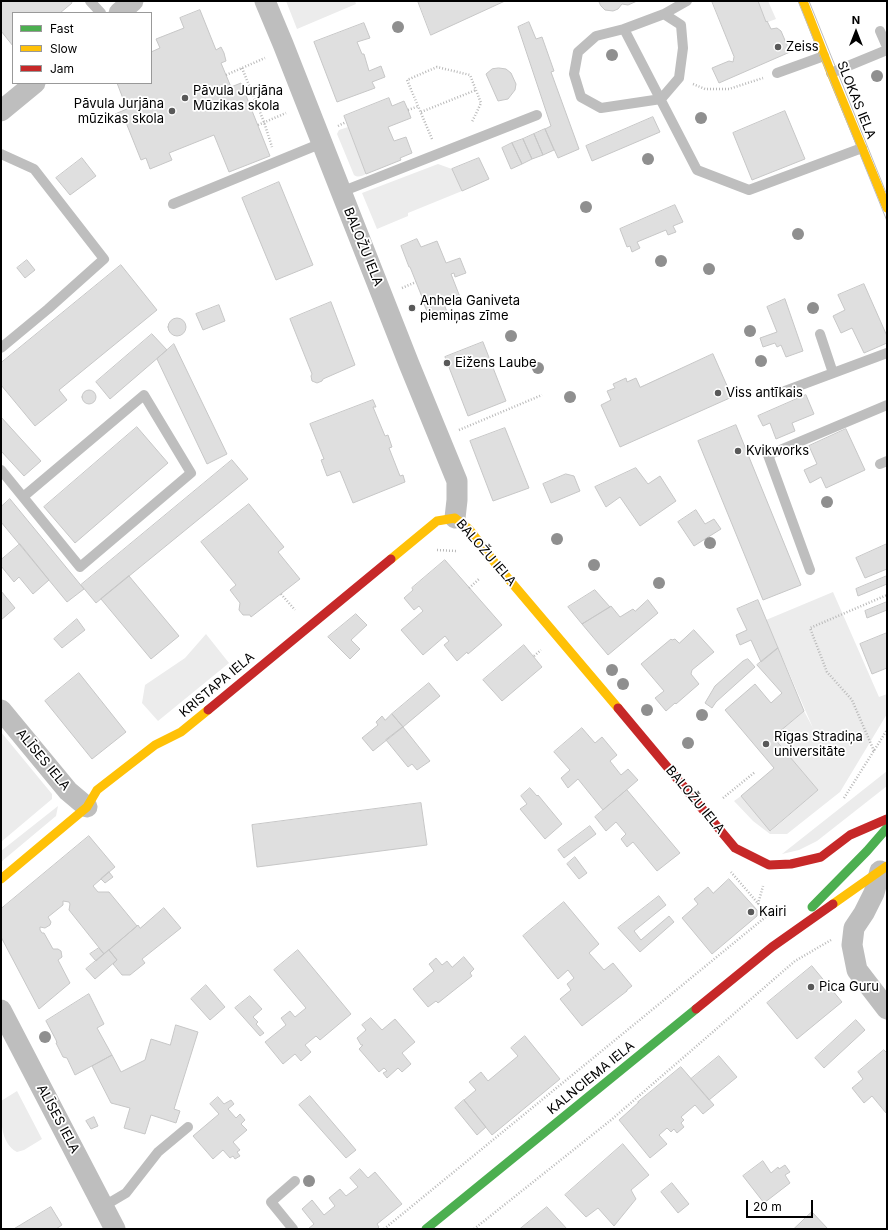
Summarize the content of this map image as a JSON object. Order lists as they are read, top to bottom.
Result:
{
  "streets": {
    "street": [
      "SLOKAS IELA",
      "BALOŽU IELA",
      "KRISTAPA IELA",
      "ALĪSES IELA",
      "KALNCIEMA IELA"
    ]
  },
  "crossings": [
    ["BALOŽU IELA", "KRISTAPA IELA"],
    ["KRISTAPA IELA", "ALĪSES IELA"]
  ],
  "places": [
    "Zeiss",
    "Pāvula Jurjāna Mūzikas skola",
    "Pāvula Jurjāna mūzikas skola",
    "Anhela Ganiveta piemiņas zīme",
    "Eižens Laube",
    "Viss antīkais",
    "Kvikworks",
    "Rīgas Stradiņa universitāte",
    "Kairi",
    "Pica Guru"
  ],
  "legend": ["Fast", "Slow", "Jam"],
  "scale_bar": "20 m",
  "north": "top"
}
